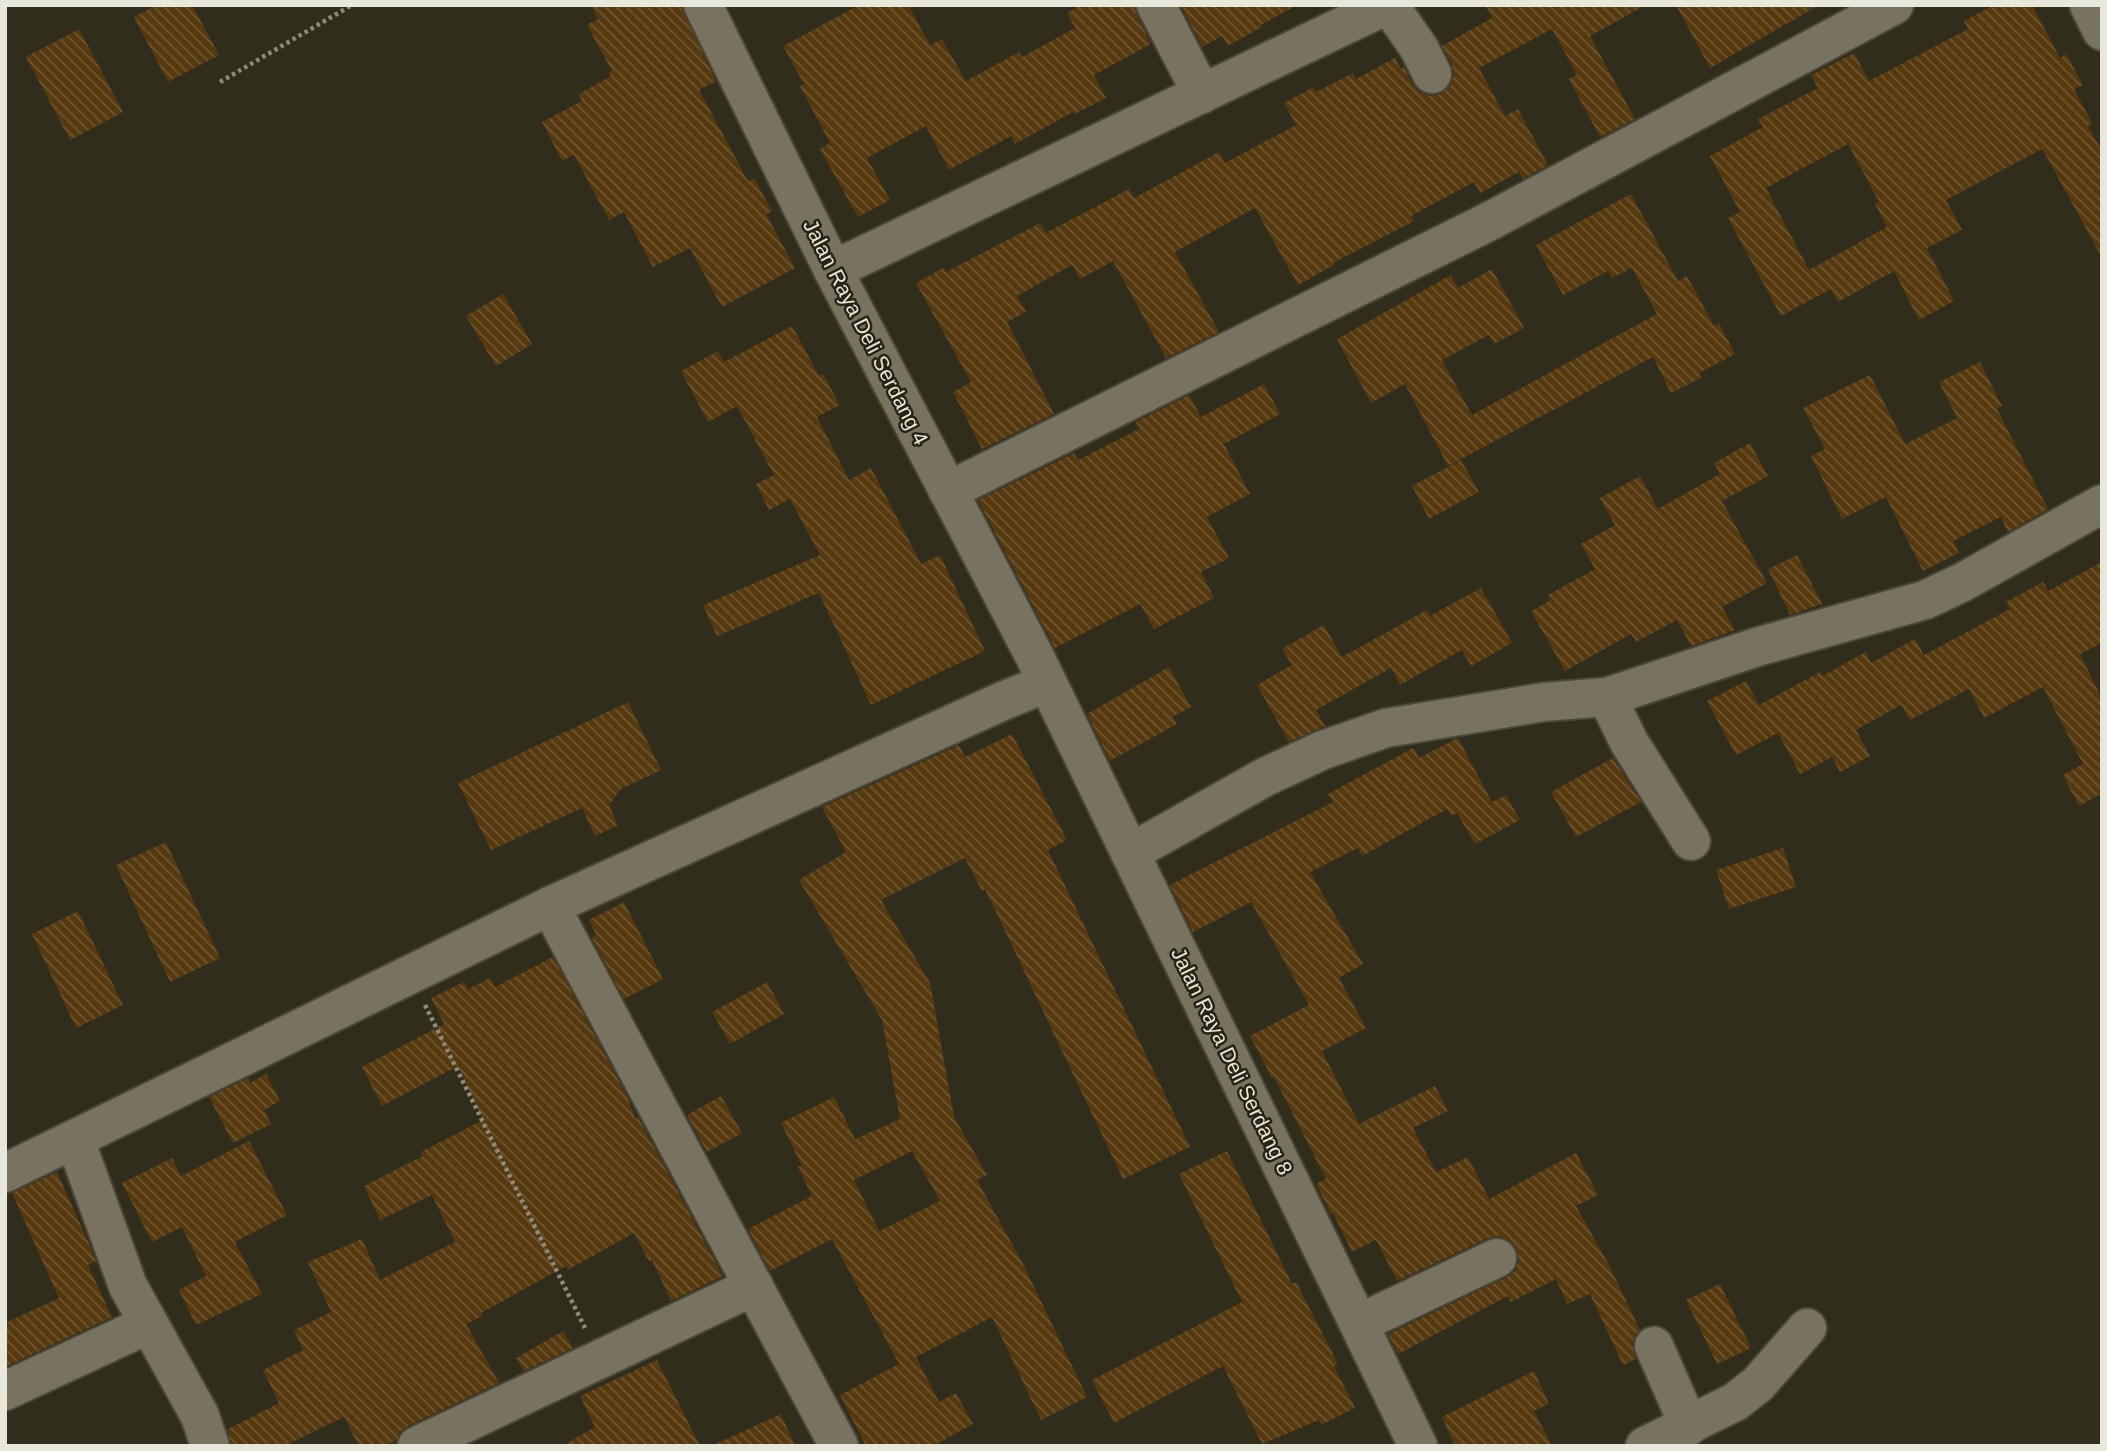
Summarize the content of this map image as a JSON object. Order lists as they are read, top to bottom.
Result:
{
  "streets": {
    "street": ["Jalan Raya Deli Serdang 4", "Jalan Raya Deli Serdang 8"]
  },
  "crossings": [
    ["Jalan Raya Deli Serdang 4", "Jalan Raya Deli Serdang 8"]
  ]
}
